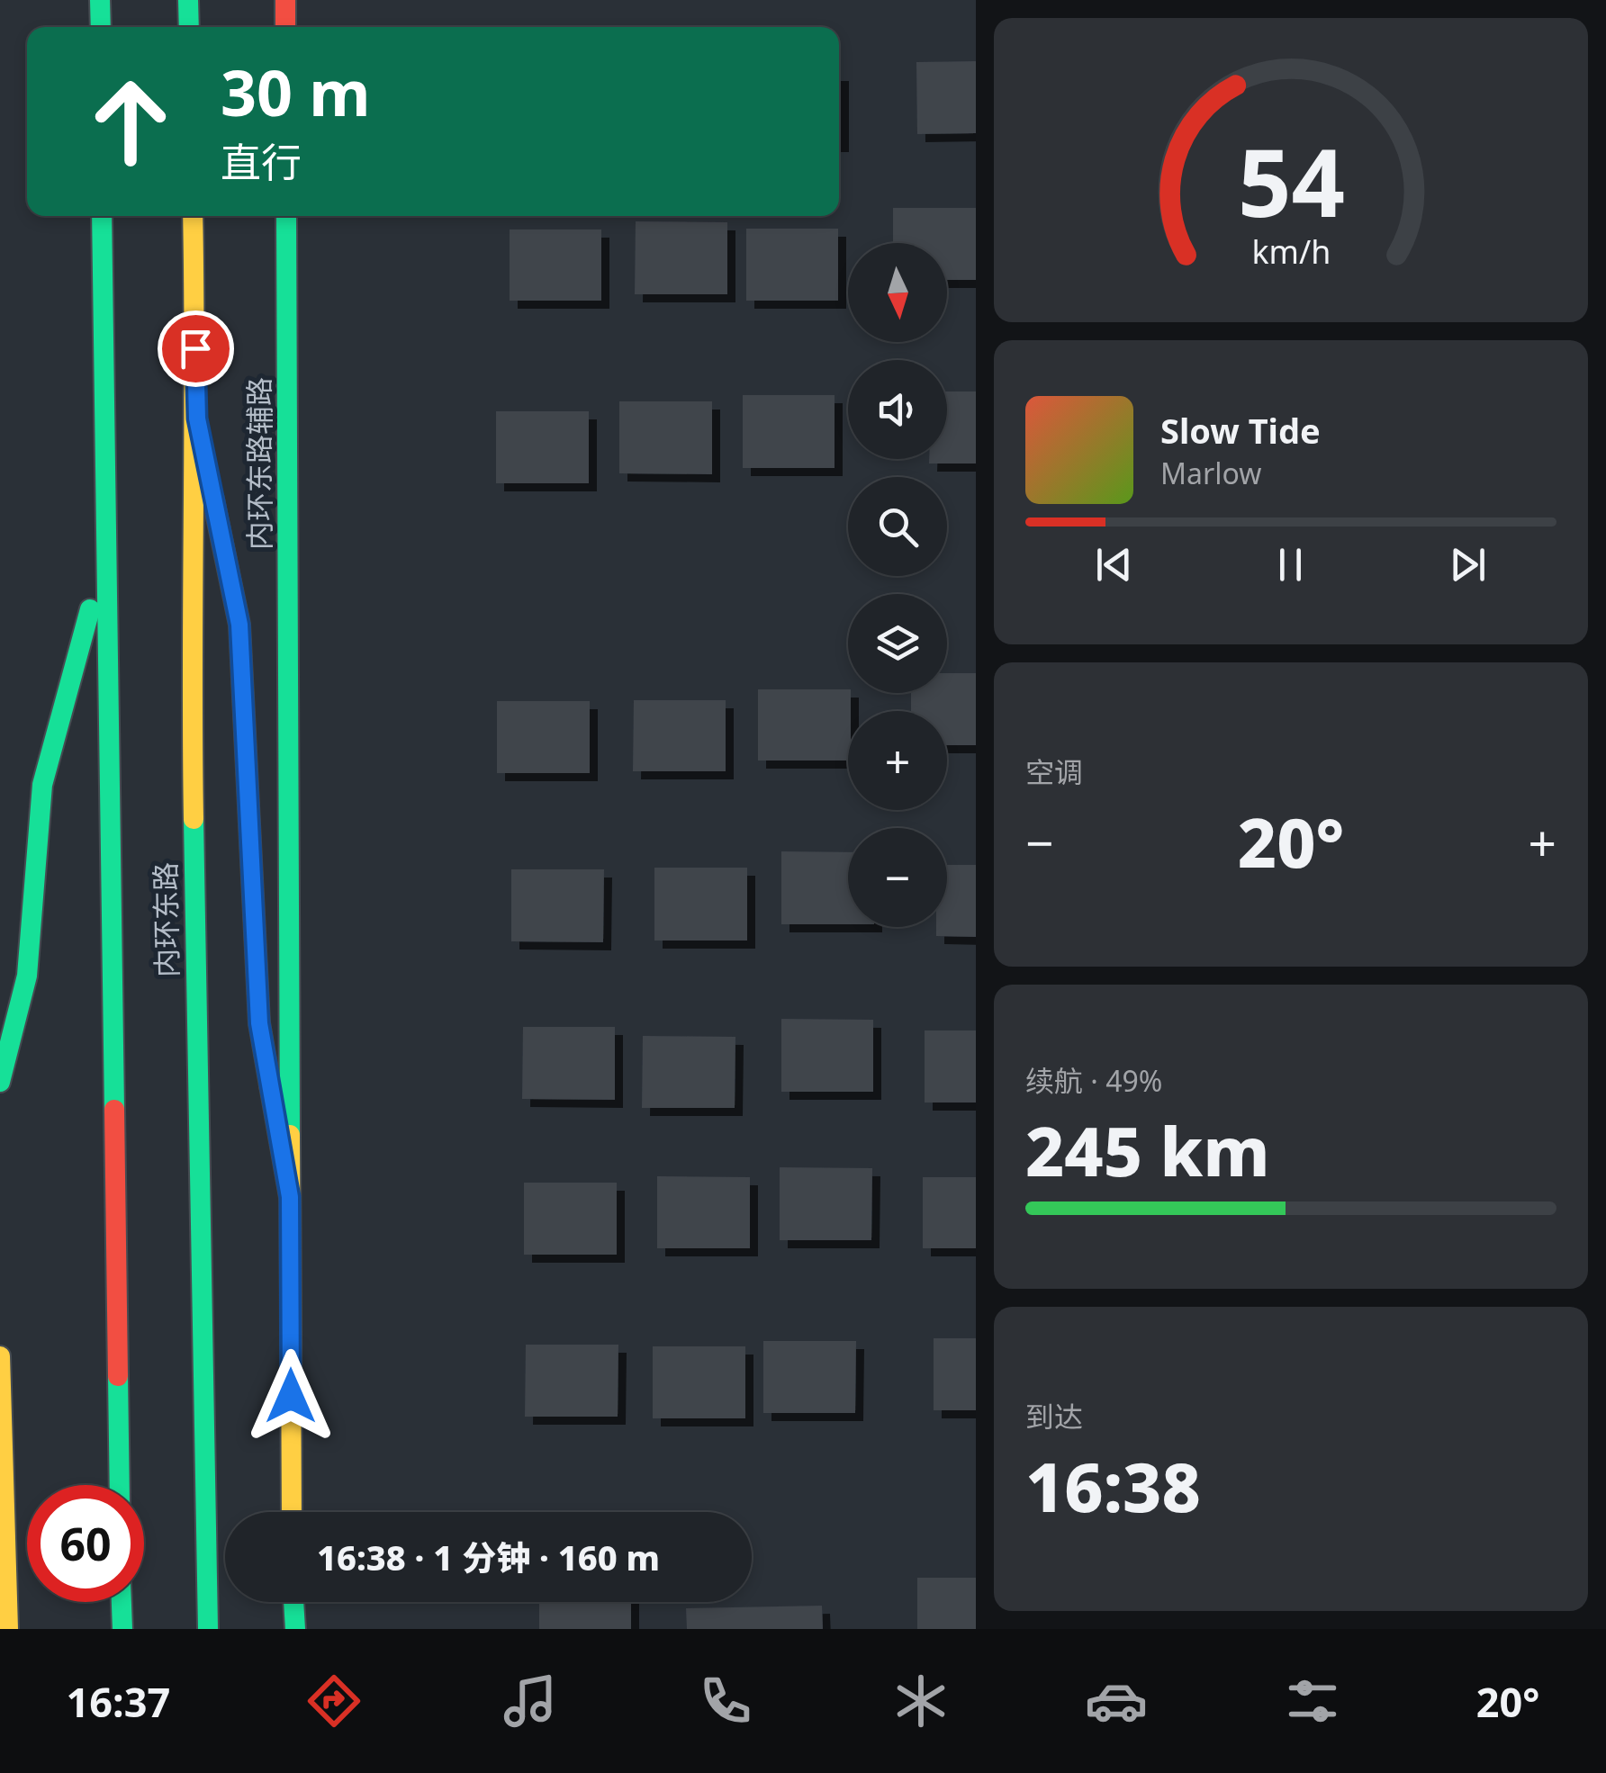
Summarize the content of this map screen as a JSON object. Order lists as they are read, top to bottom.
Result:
{
  "streets": {
    "main road": ["内环东路辅路", "内环东路"]
  },
  "north": "bottom",
  "page": {
    "turn": ["30 m", "直行"],
    "map_buttons": ["+", "−"],
    "song": ["Slow Tide", "Marlow"],
    "tile": [
      "空调",
      ["续航 · 49%", "245 km"],
      ["到达", "16:38"]
    ],
    "heat": ["−", "20°", "+"],
    "limit": "60",
    "trip": "16:38 · 1 分钟 · 160 m",
    "tabs": ["16:37", "20°"],
    "gauge": ["54", "km/h"]
  }
}
